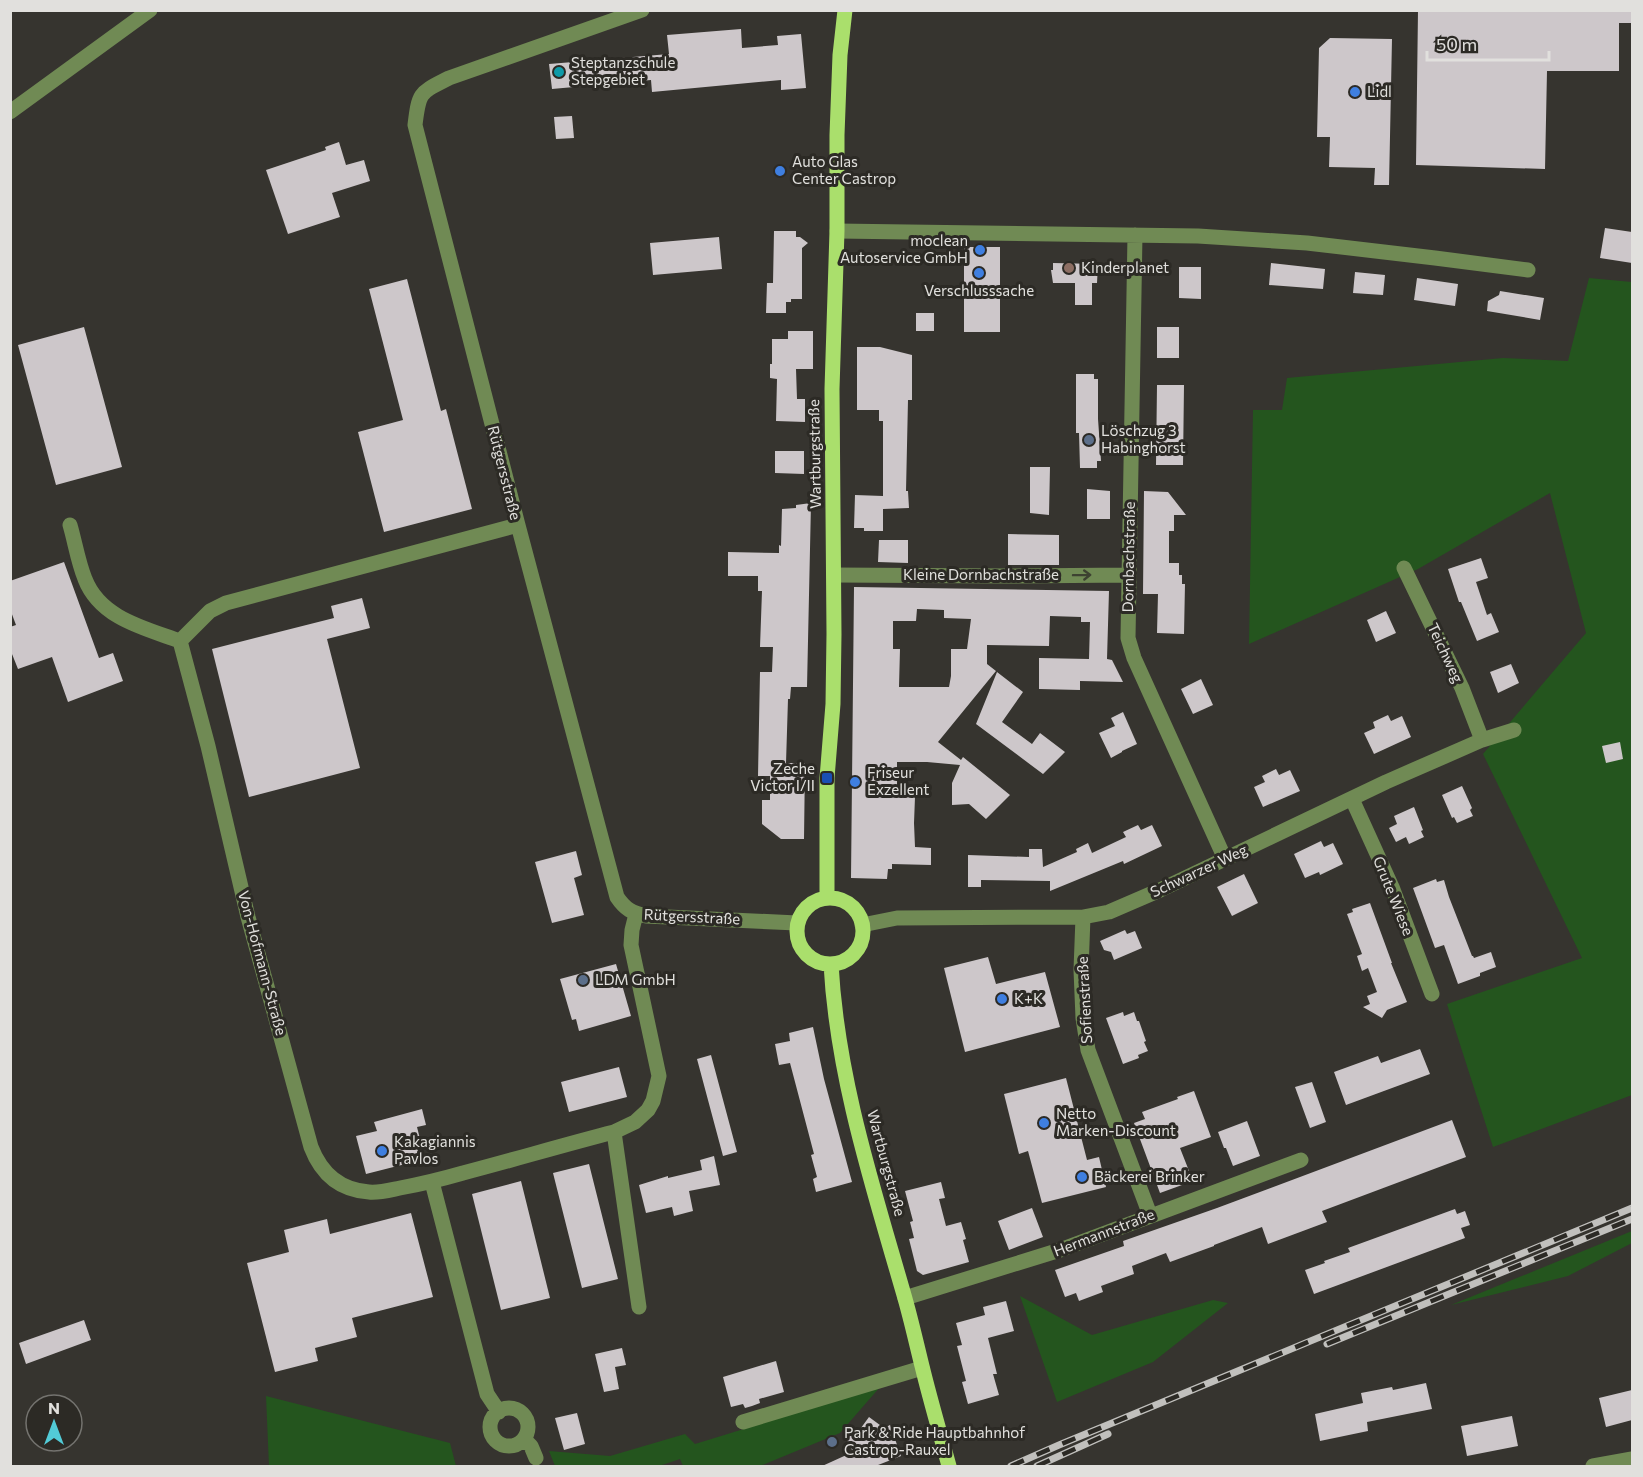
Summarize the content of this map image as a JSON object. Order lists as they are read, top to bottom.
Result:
{
  "streets": {
    "main road": ["Wartburgstraße"],
    "street": [
      "Rütgersstraße",
      "Dornbachstraße",
      "Kleine Dornbachstraße",
      "Teichweg",
      "Schwarzer Weg",
      "Grute Wiese",
      "Von-Hofmann-Straße",
      "Sofienstraße",
      "Hermannstraße"
    ]
  },
  "crossings": [
    ["Wartburgstraße", "Rütgersstraße"],
    ["Wartburgstraße", "Kleine Dornbachstraße"],
    ["Wartburgstraße", "Schwarzer Weg"],
    ["Wartburgstraße", "Hermannstraße"],
    ["Rütgersstraße", "Schwarzer Weg"],
    ["Rütgersstraße", "Von-Hofmann-Straße"],
    ["Dornbachstraße", "Kleine Dornbachstraße"],
    ["Dornbachstraße", "Schwarzer Weg"],
    ["Teichweg", "Schwarzer Weg"],
    ["Schwarzer Weg", "Grute Wiese"],
    ["Schwarzer Weg", "Sofienstraße"],
    ["Sofienstraße", "Hermannstraße"]
  ],
  "one_way": ["Kleine Dornbachstraße"],
  "places": {
    "other": [
      "Steptanzschule Stepgebiet",
      "Lidl",
      "Auto Glas Center Castrop",
      "moclean Autoservice GmbH",
      "Kinderplanet",
      "Verschlusssache",
      "Löschzug 3 Habinghorst",
      "Friseur Exzellent",
      "LDM GmbH",
      "K+K",
      "Netto Marken-Discount",
      "Kakagiannis Pavlos",
      "Bäckerei Brinker",
      "Park & Ride Hauptbahnhof Castrop-Rauxel"
    ],
    "transit": ["Zeche Victor I/II"]
  },
  "scale_bar": "50 m",
  "north": "top"
}
